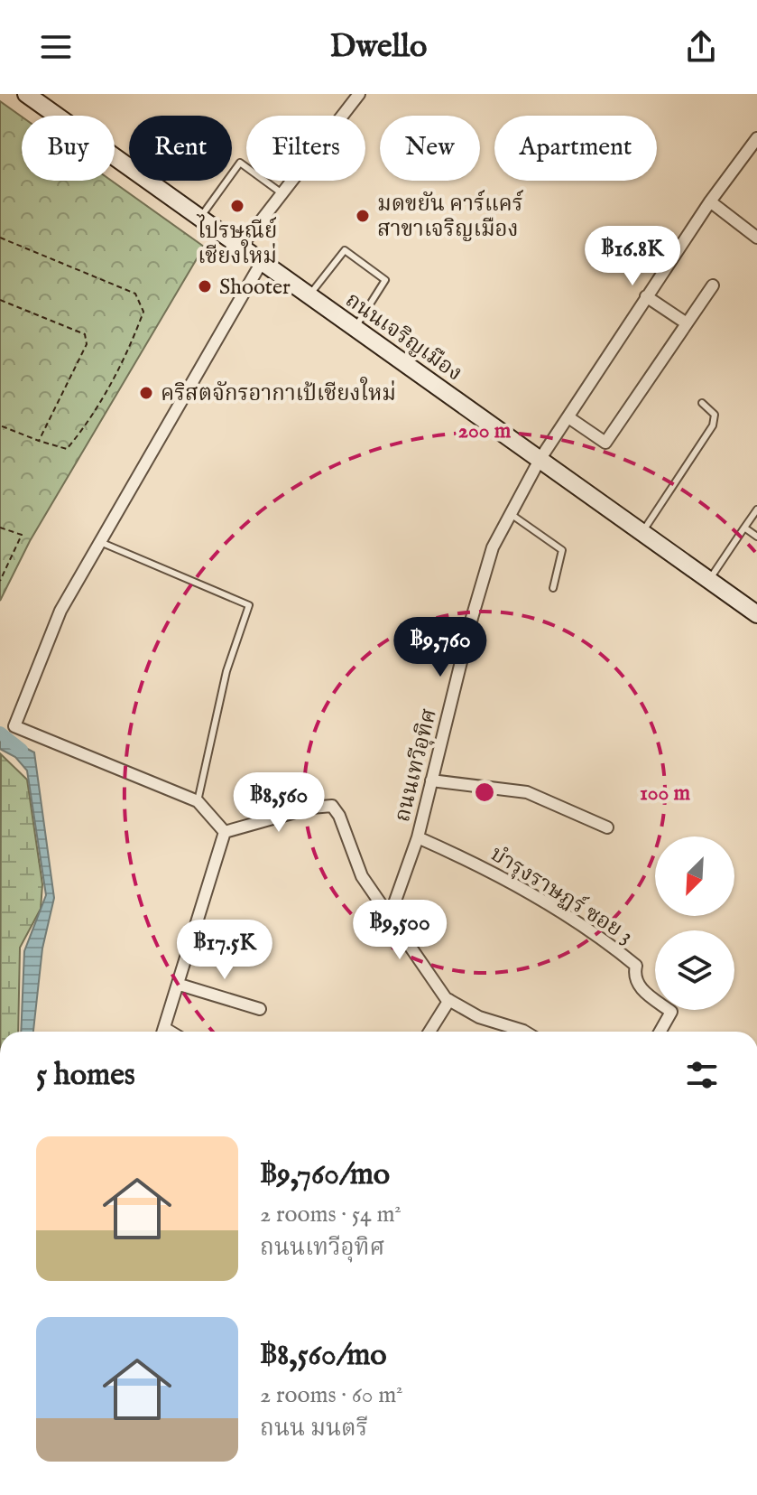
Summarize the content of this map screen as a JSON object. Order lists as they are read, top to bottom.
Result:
{
  "streets": {
    "main road": ["ถนนเจริญเมือง"],
    "street": ["ถนนเทวีอุทิศ", "บำรุงราษฏร์ ซอย 3"]
  },
  "crossings": [
    ["ถนนเจริญเมือง", "ถนนเทวีอุทิศ"],
    ["ถนนเทวีอุทิศ", "บำรุงราษฏร์ ซอย 3"]
  ],
  "places": [
    "ไปรษณีย์ เชียงใหม่",
    "มดขยัน คาร์แคร์ สาขาเจริญเมือง",
    "Shooter",
    "คริสตจักรอากาเป้เชียงใหม่"
  ],
  "north": "bottom left",
  "page": {
    "header": "Dwello",
    "chip": [
      "Buy",
      "Rent",
      "Filters",
      "New",
      "Apartment"
    ],
    "price": [
      "฿16.8K",
      "฿9,760",
      "฿8,560",
      "฿9,500",
      "฿17.5K"
    ],
    "heading": "5 homes",
    "list": [
      {
        "name": "฿9,760/mo",
        "note": "2 rooms · 54 m² · ถนนเทวีอุทิศ"
      },
      {
        "name": "฿8,560/mo",
        "note": "2 rooms · 60 m² · ถนน มนตรี"
      }
    ]
  },
  "rings": ["200 m", "100 m"]
}
